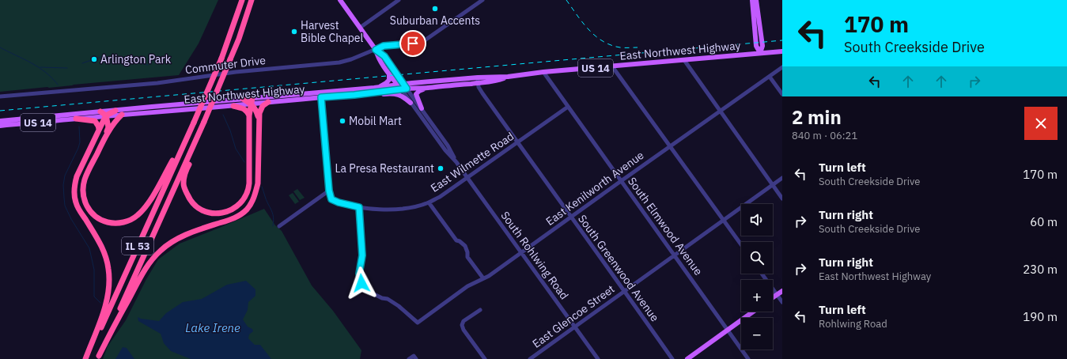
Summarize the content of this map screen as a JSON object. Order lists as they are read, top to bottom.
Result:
{
  "streets": {
    "highway": ["IL 53"],
    "main road": ["East Northwest Highway", "US 14"],
    "street": [
      "Commuter Drive",
      "East Wilmette Road",
      "East Kenilworth Avenue",
      "South Elmwood Avenue",
      "South Rohlwing Road",
      "South Greenwood Avenue",
      "East Glencoe Street"
    ]
  },
  "crossings": [
    ["East Northwest Highway", "US 14"],
    ["East Northwest Highway", "South Elmwood Avenue"],
    ["East Northwest Highway", "South Rohlwing Road"],
    ["East Northwest Highway", "South Greenwood Avenue"],
    ["East Wilmette Road", "East Kenilworth Avenue"],
    ["East Wilmette Road", "South Elmwood Avenue"],
    ["East Wilmette Road", "South Rohlwing Road"],
    ["East Wilmette Road", "South Greenwood Avenue"],
    ["East Kenilworth Avenue", "South Elmwood Avenue"],
    ["East Kenilworth Avenue", "South Rohlwing Road"],
    ["East Kenilworth Avenue", "South Greenwood Avenue"],
    ["South Elmwood Avenue", "East Glencoe Street"],
    ["South Rohlwing Road", "East Glencoe Street"],
    ["South Greenwood Avenue", "East Glencoe Street"]
  ],
  "water": ["Lake Irene"],
  "places": [
    "Suburban Accents",
    "Harvest Bible Chapel",
    "Arlington Park",
    "Mobil Mart",
    "La Presa Restaurant"
  ],
  "page": {
    "turn": ["170 m", "South Creekside Drive"],
    "heading": ["2 min", "840 m · 06:21"],
    "list": [
      {
        "name": "Turn left",
        "note": "South Creekside Drive",
        "value": "170 m"
      },
      {
        "name": "Turn right",
        "note": "South Creekside Drive",
        "value": "60 m"
      },
      {
        "name": "Turn right",
        "note": "East Northwest Highway",
        "value": "230 m"
      },
      {
        "name": "Turn left",
        "note": "Rohlwing Road",
        "value": "190 m"
      }
    ],
    "map_buttons": ["+", "−"]
  }
}
